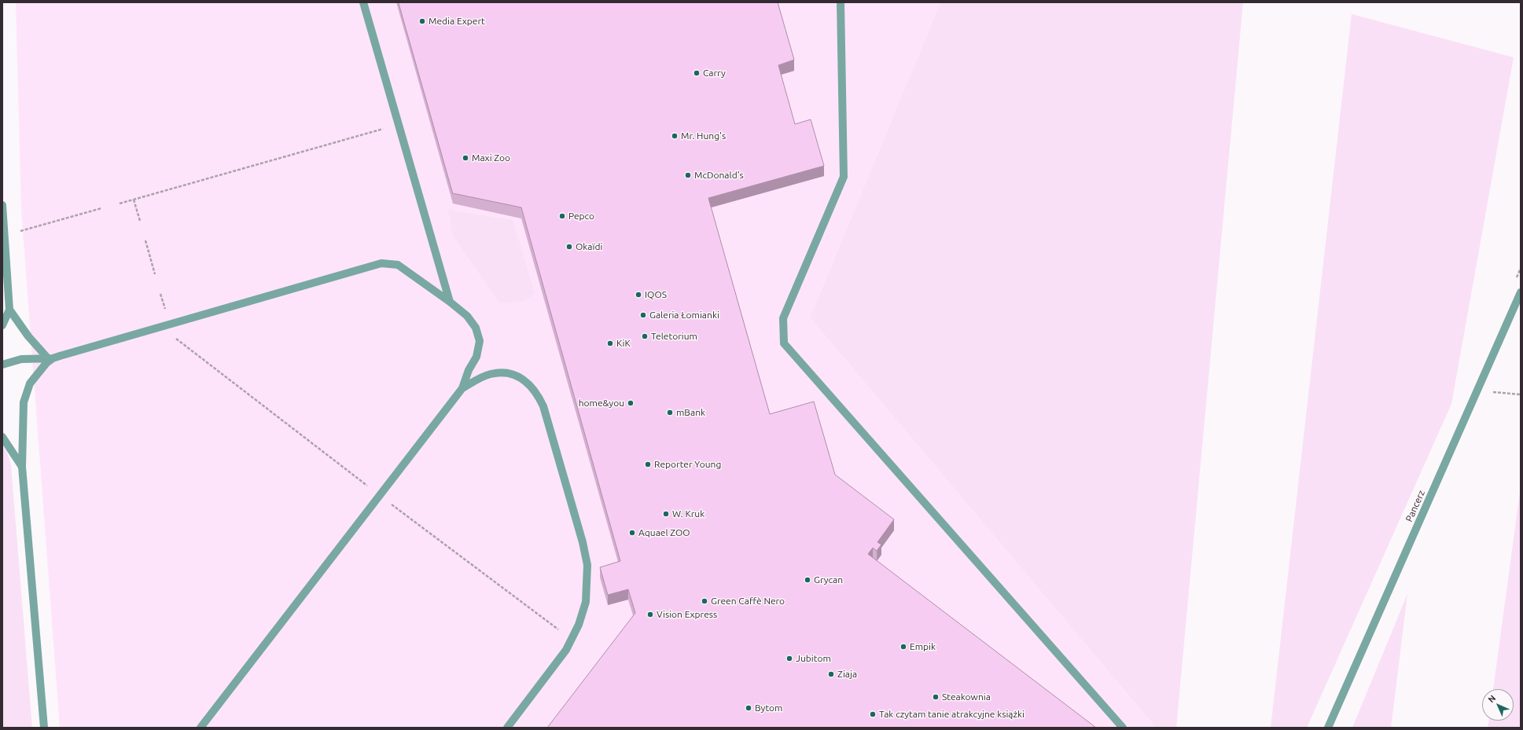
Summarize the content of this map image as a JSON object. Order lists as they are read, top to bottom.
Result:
{
  "streets": {
    "street": ["Pancerz"]
  },
  "places": [
    "Media Expert",
    "Carry",
    "Mr. Hung's",
    "Maxi Zoo",
    "McDonald's",
    "Pepco",
    "Okaïdi",
    "IQOS",
    "Galeria Łomianki",
    "Teletorium",
    "KiK",
    "home&you",
    "mBank",
    "Reporter Young",
    "W. Kruk",
    "Aquael ZOO",
    "Grycan",
    "Green Caffè Nero",
    "Vision Express",
    "Empik",
    "Jubitom",
    "Ziaja",
    "Steakownia",
    "Bytom",
    "Tak czytam tanie atrakcyjne książki"
  ],
  "north": "top left"
}
